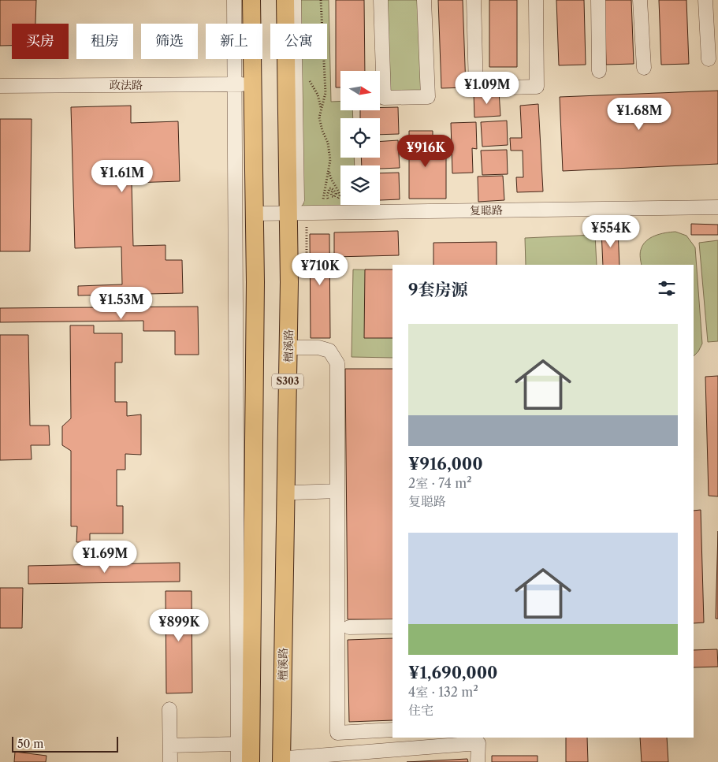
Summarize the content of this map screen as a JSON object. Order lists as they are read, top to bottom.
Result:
{
  "streets": {
    "main road": ["檀溪路", "S303"],
    "street": ["政法路", "复聪路"]
  },
  "crossings": [
    ["复聪路", "檀溪路"]
  ],
  "scale_bar": "50 m",
  "north": "right",
  "page": {
    "chip": [
      "买房",
      "租房",
      "筛选",
      "新上",
      "公寓"
    ],
    "price": [
      "¥1.09M",
      "¥1.68M",
      "¥916K",
      "¥1.61M",
      "¥554K",
      "¥710K",
      "¥1.53M",
      "¥1.69M",
      "¥899K"
    ],
    "heading": "9套房源",
    "list": [
      {
        "name": "¥916,000",
        "note": "2室 · 74 m² · 复聪路"
      },
      {
        "name": "¥1,690,000",
        "note": "4室 · 132 m² · 住宅"
      }
    ],
    "scale": "50 m"
  }
}
